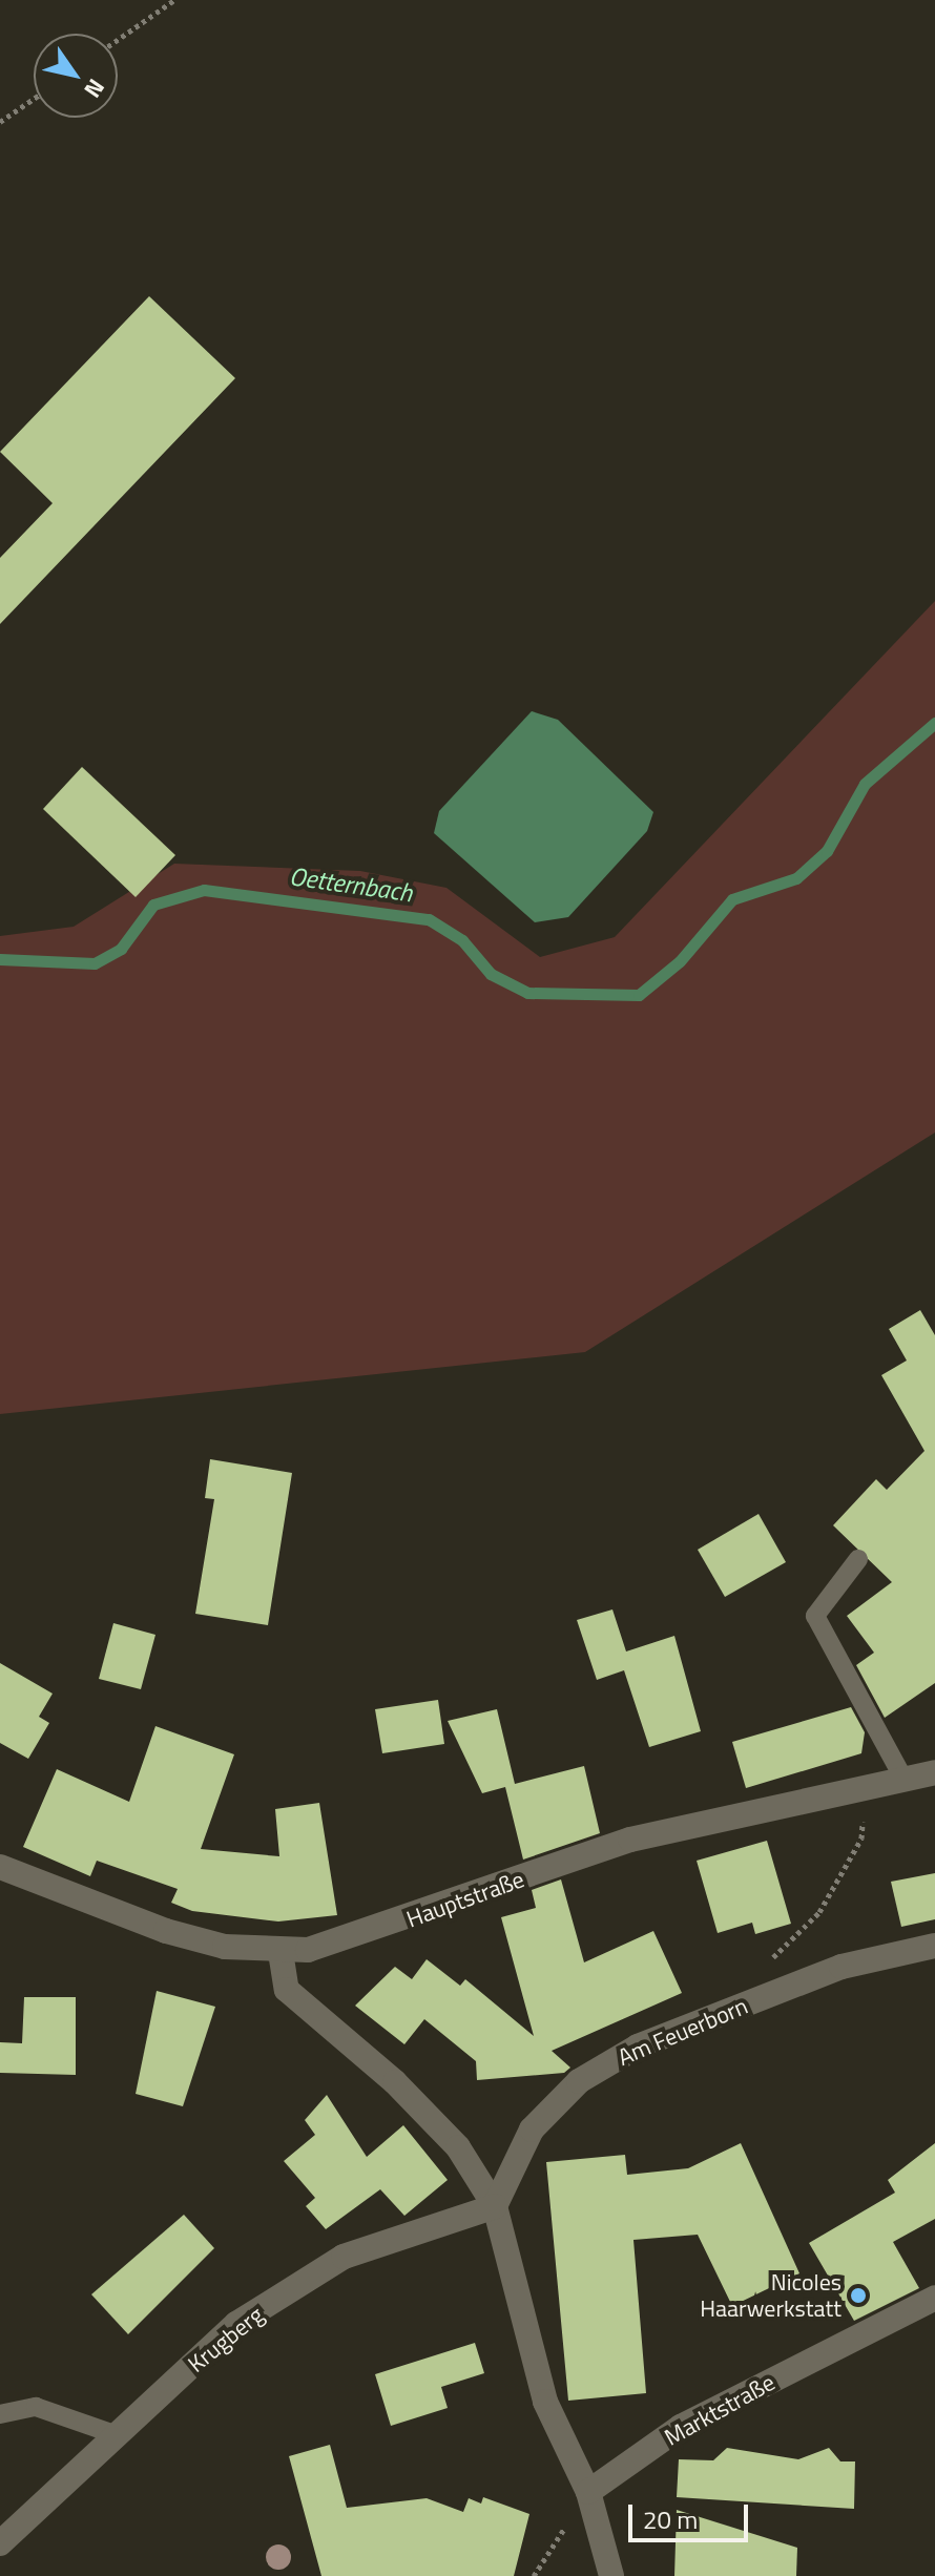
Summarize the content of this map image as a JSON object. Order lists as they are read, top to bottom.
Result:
{
  "streets": {
    "street": [
      "Hauptstraße",
      "Am Feuerborn",
      "Krugberg",
      "Marktstraße"
    ]
  },
  "crossings": [
    ["Am Feuerborn", "Krugberg"]
  ],
  "water": ["Oetternbach"],
  "places": ["Nicoles Haarwerkstatt"],
  "scale_bar": "20 m",
  "north": "bottom right"
}
